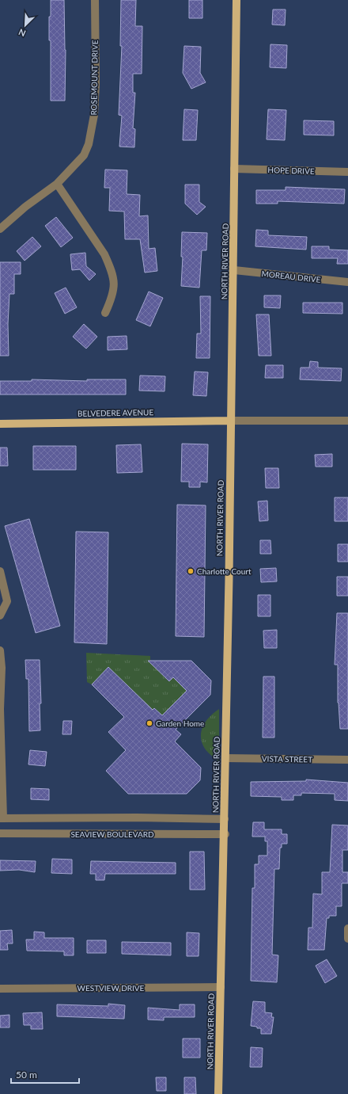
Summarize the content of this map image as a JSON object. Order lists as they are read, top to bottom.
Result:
{
  "streets": {
    "main road": ["NORTH RIVER ROAD", "BELVEDERE AVENUE"],
    "street": [
      "ROSEMOUNT DRIVE",
      "HOPE DRIVE",
      "MOREAU DRIVE",
      "VISTA STREET",
      "SEAVIEW BOULEVARD",
      "WESTVIEW DRIVE"
    ]
  },
  "crossings": [
    ["HOPE DRIVE", "NORTH RIVER ROAD"],
    ["NORTH RIVER ROAD", "MOREAU DRIVE"],
    ["NORTH RIVER ROAD", "BELVEDERE AVENUE"],
    ["NORTH RIVER ROAD", "VISTA STREET"],
    ["NORTH RIVER ROAD", "SEAVIEW BOULEVARD"],
    ["NORTH RIVER ROAD", "WESTVIEW DRIVE"]
  ],
  "places": ["Charlotte Court", "Garden Home"],
  "scale_bar": "50 m",
  "north": "bottom left"
}
